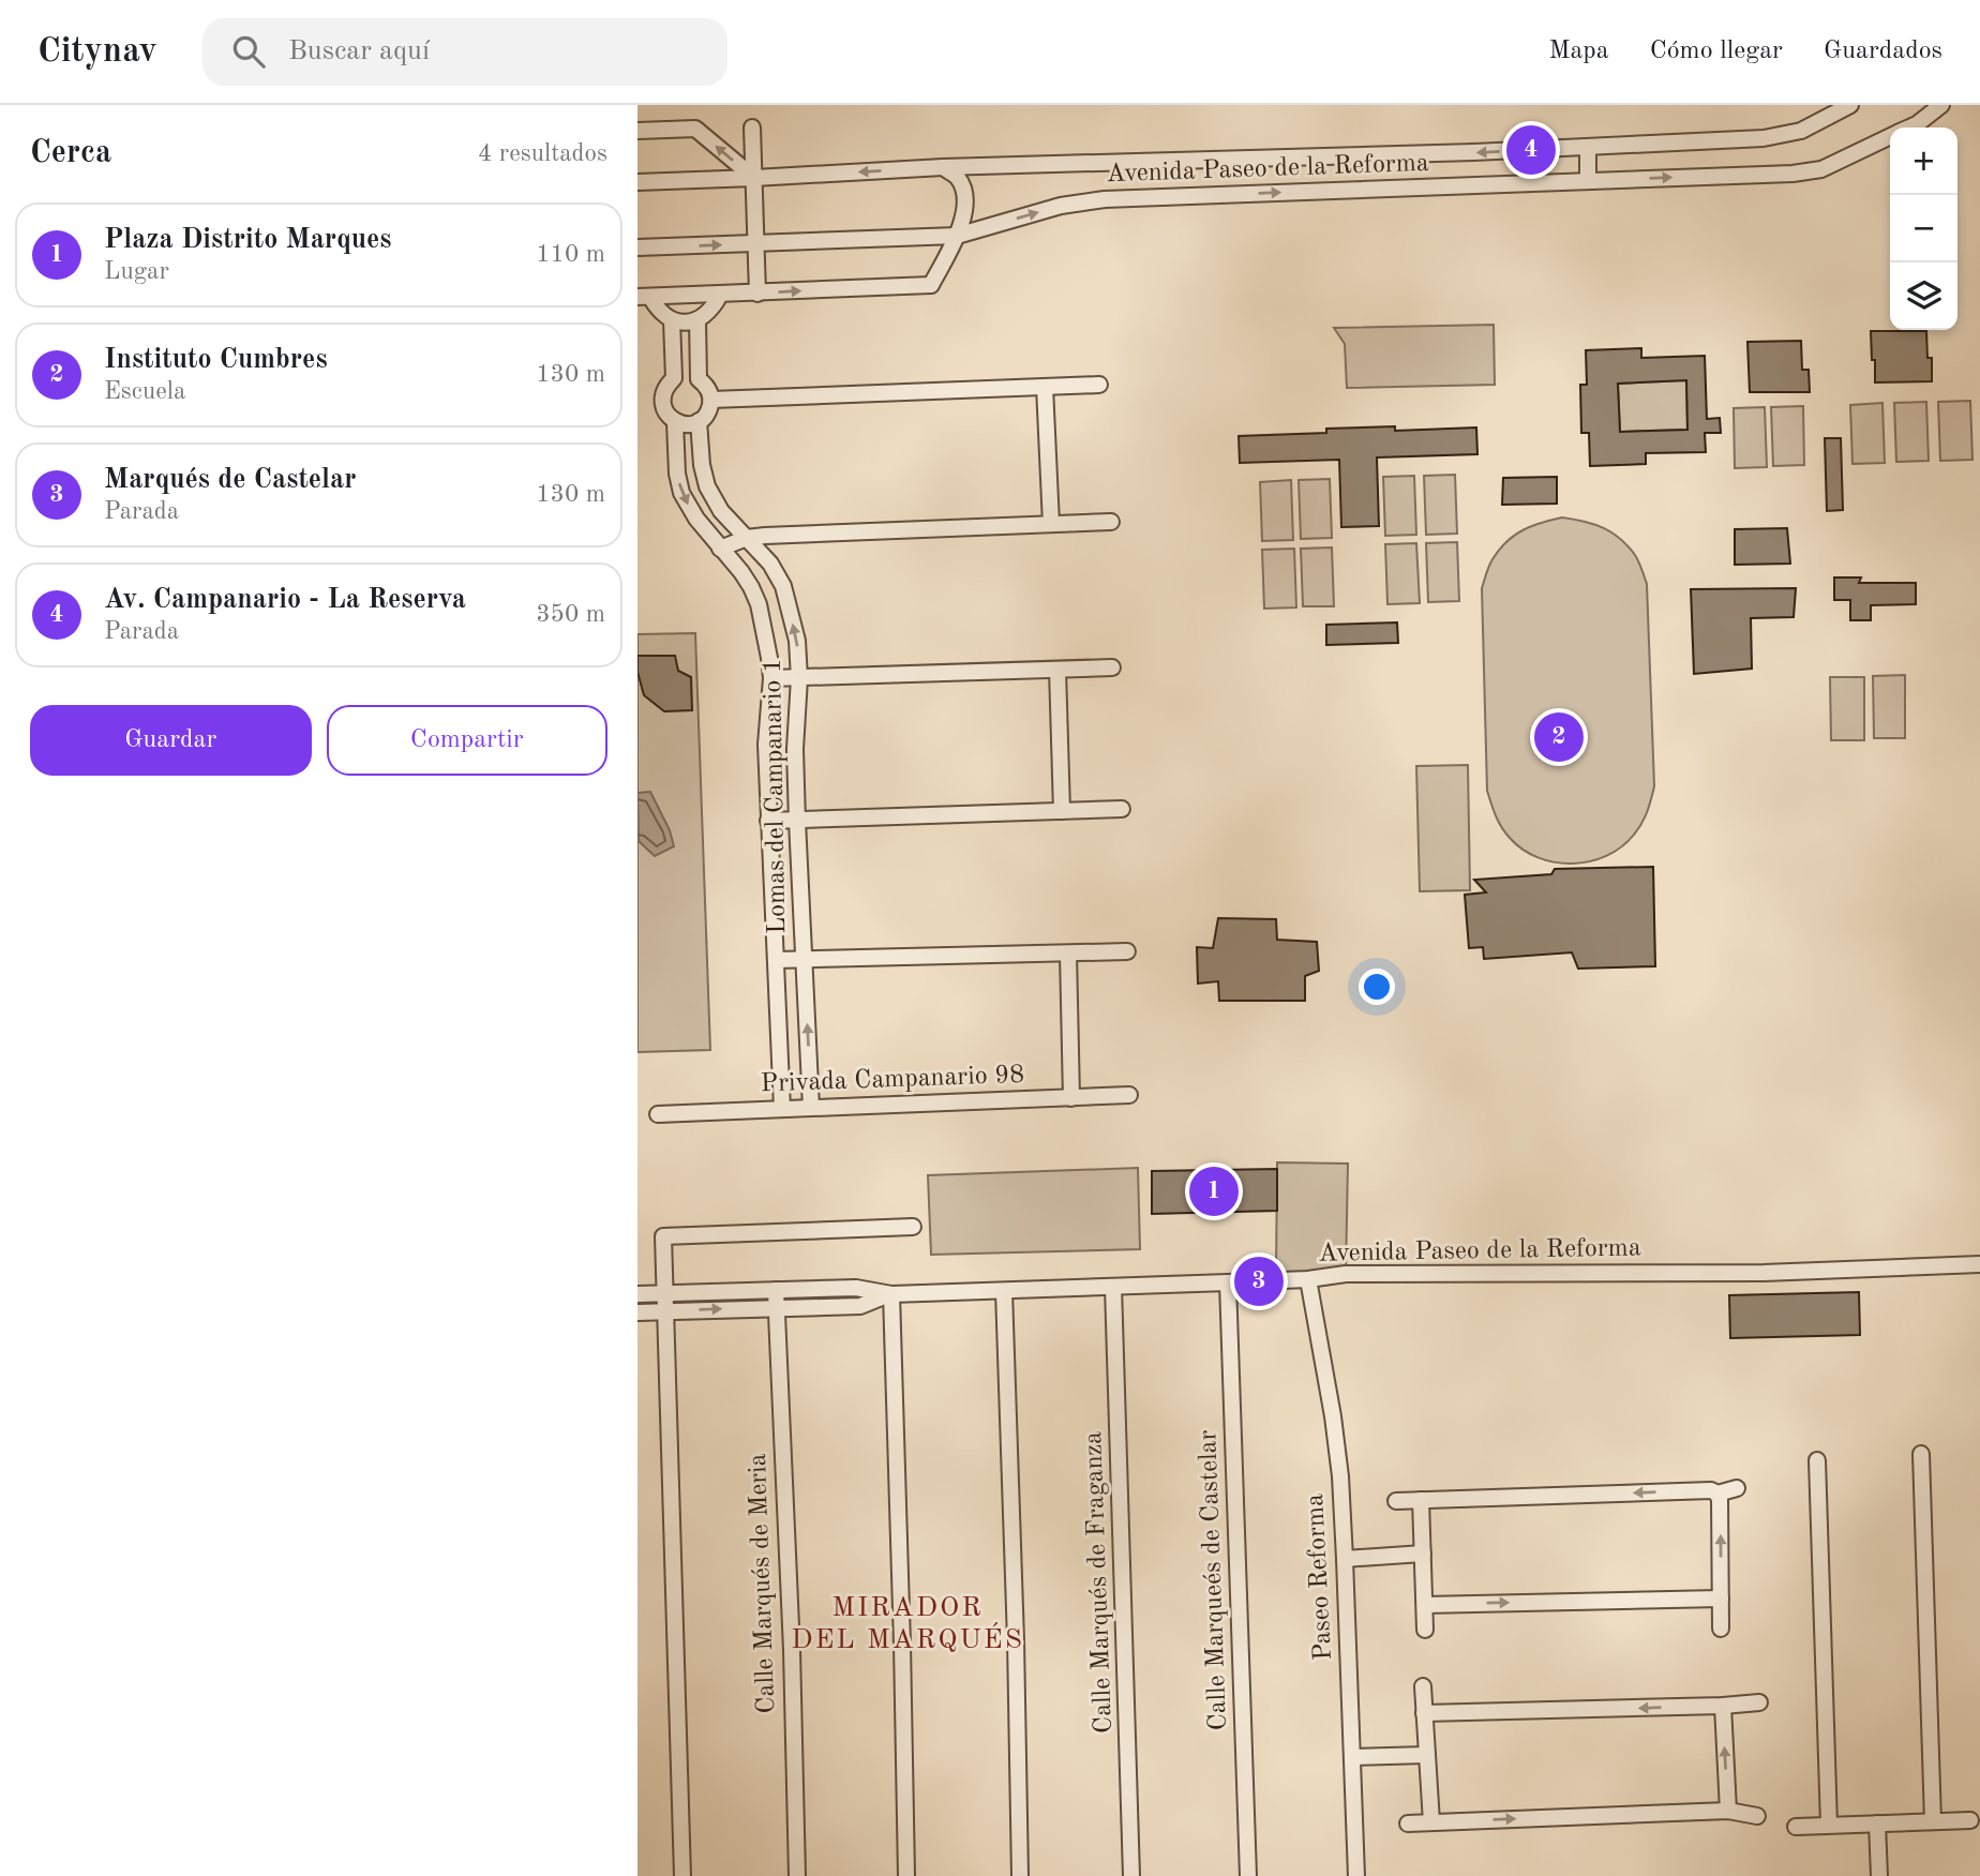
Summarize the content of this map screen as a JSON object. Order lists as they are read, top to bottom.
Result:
{
  "streets": {
    "street": [
      "Avenida Paseo de la Reforma",
      "Lomas del Campanario 1",
      "Privada Campanario 98",
      "Paseo Reforma",
      "Calle Marqueés de Castelar",
      "Calle Marqués de Fraganza",
      "Calle Marqués de Meria"
    ]
  },
  "crossings": [
    ["Avenida Paseo de la Reforma", "Paseo Reforma"],
    ["Avenida Paseo de la Reforma", "Calle Marqueés de Castelar"],
    ["Avenida Paseo de la Reforma", "Calle Marqués de Fraganza"],
    ["Avenida Paseo de la Reforma", "Calle Marqués de Meria"],
    ["Lomas del Campanario 1", "Privada Campanario 98"]
  ],
  "districts": ["MIRADOR DEL MARQUÉS"],
  "page": {
    "header": "Citynav",
    "search": "Buscar aquí",
    "nav": ["Mapa", "Cómo llegar", "Guardados"],
    "heading": ["Cerca", "4 resultados"],
    "pins": [
      "4",
      "2",
      "1",
      "3"
    ],
    "map_buttons": ["+", "−"],
    "list": [
      {
        "mark": "1",
        "name": "Plaza Distrito Marques",
        "note": "Lugar",
        "value": "110 m"
      },
      {
        "mark": "2",
        "name": "Instituto Cumbres",
        "note": "Escuela",
        "value": "130 m"
      },
      {
        "mark": "3",
        "name": "Marqués de Castelar",
        "note": "Parada",
        "value": "130 m"
      },
      {
        "mark": "4",
        "name": "Av. Campanario - La Reserva",
        "note": "Parada",
        "value": "350 m"
      }
    ],
    "buttons": ["Guardar", "Compartir"]
  }
}
